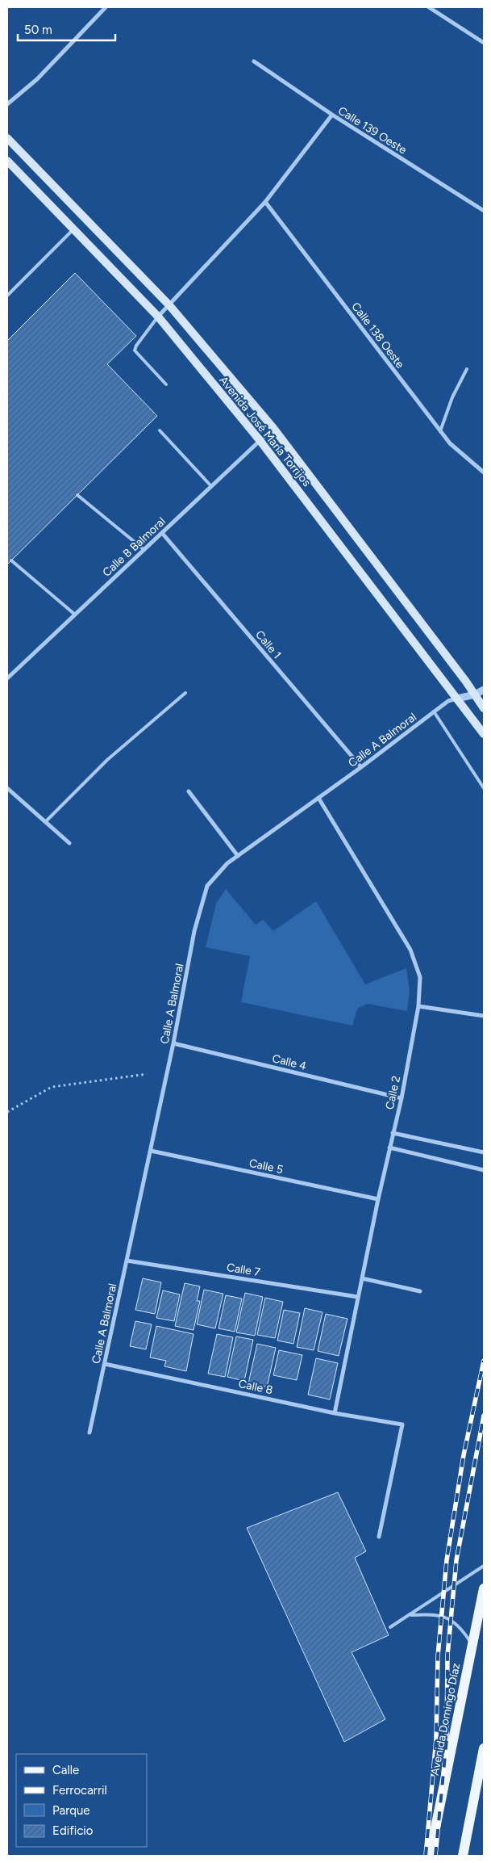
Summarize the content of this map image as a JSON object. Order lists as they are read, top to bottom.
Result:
{
  "streets": {
    "main road": ["Avenida José María Torrijos", "Avenida Domingo Díaz"],
    "street": [
      "Calle 139 Oeste",
      "Calle 138 Oeste",
      "Calle B Balmoral",
      "Calle 1",
      "Calle A Balmoral",
      "Calle 4",
      "Calle 2",
      "Calle 5",
      "Calle 7",
      "Calle 8"
    ]
  },
  "crossings": [
    ["Avenida José María Torrijos", "Calle B Balmoral"],
    ["Avenida José María Torrijos", "Calle A Balmoral"],
    ["Calle B Balmoral", "Calle 1"],
    ["Calle 1", "Calle A Balmoral"],
    ["Calle A Balmoral", "Calle 4"],
    ["Calle A Balmoral", "Calle 2"],
    ["Calle A Balmoral", "Calle 5"],
    ["Calle A Balmoral", "Calle 7"],
    ["Calle A Balmoral", "Calle 8"],
    ["Calle 4", "Calle 2"],
    ["Calle 2", "Calle 5"],
    ["Calle 2", "Calle 7"],
    ["Calle 2", "Calle 8"]
  ],
  "legend": [
    "Calle",
    "Ferrocarril",
    "Parque",
    "Edificio"
  ],
  "scale_bar": "50 m"
}
